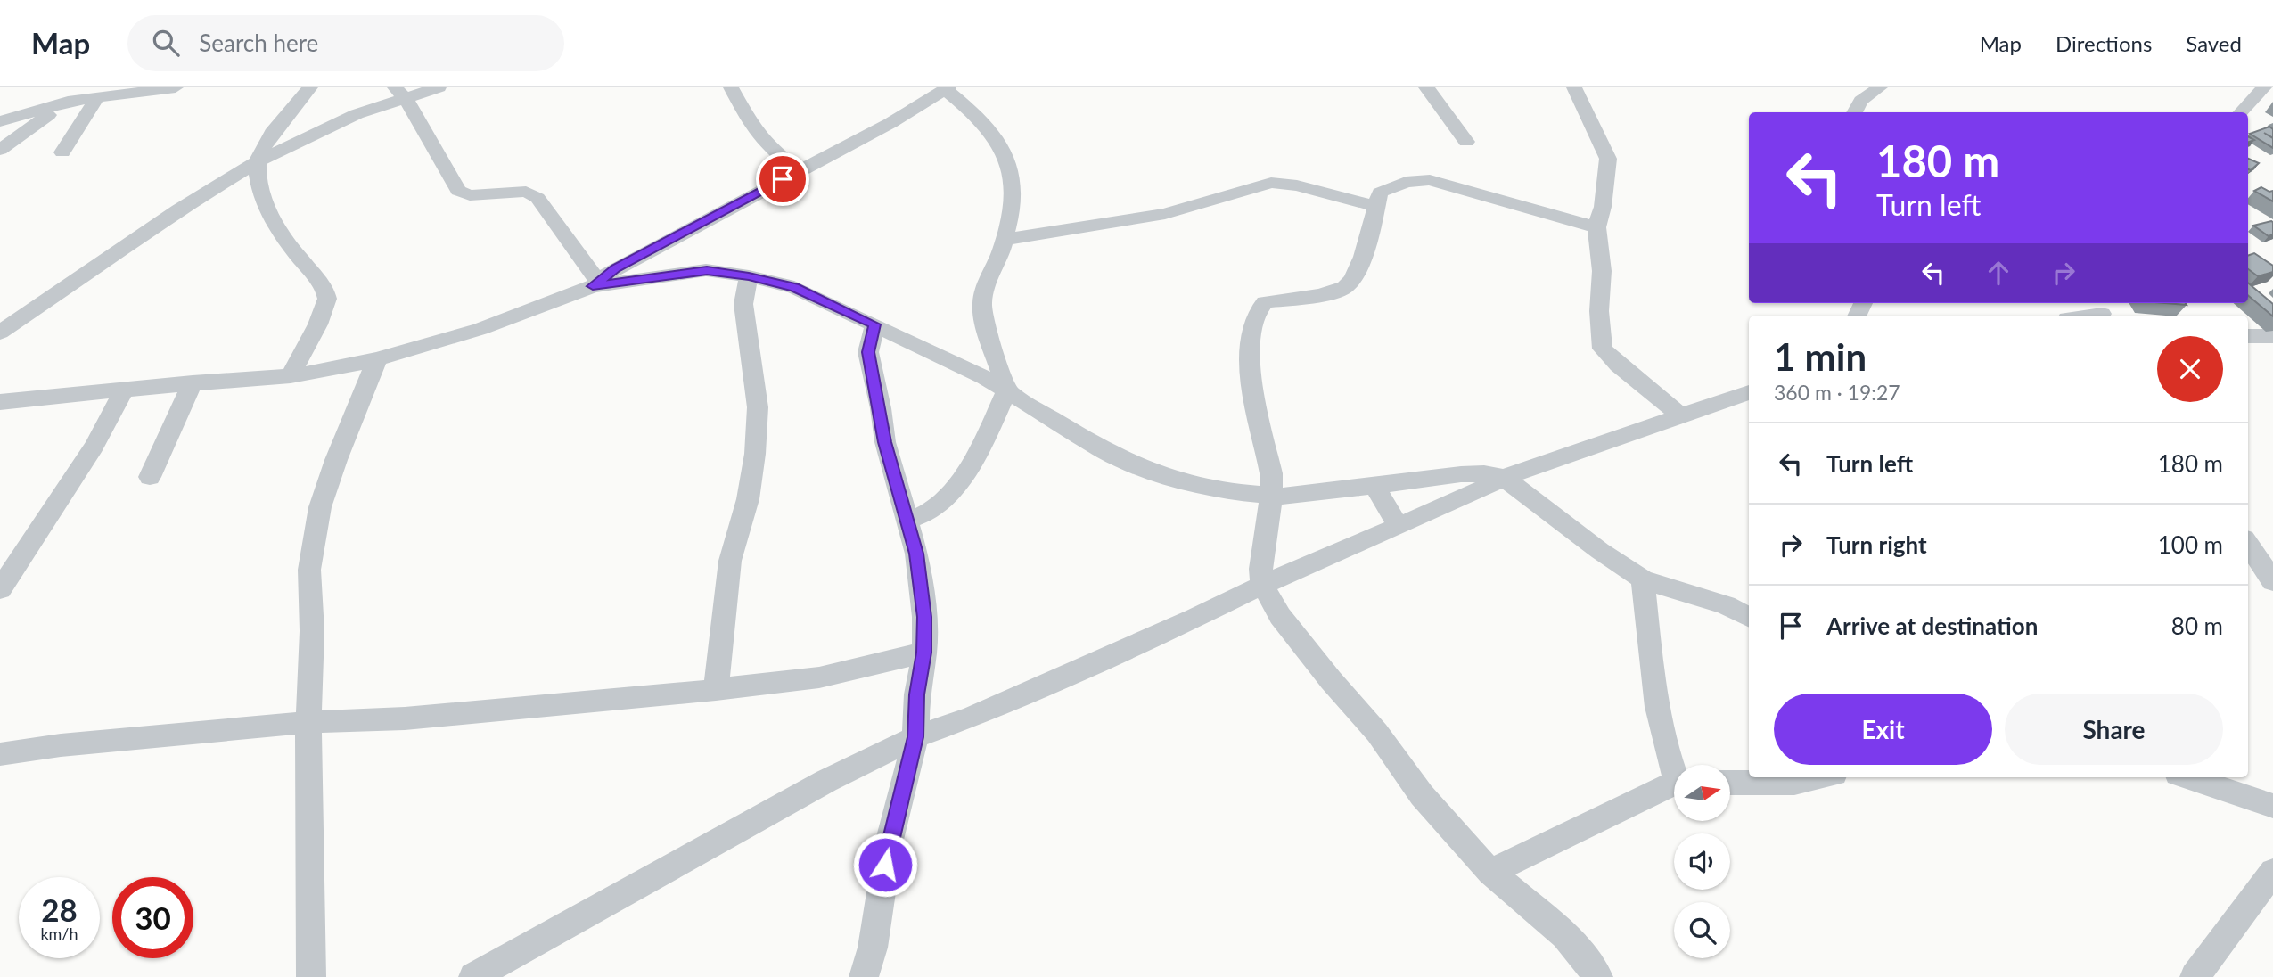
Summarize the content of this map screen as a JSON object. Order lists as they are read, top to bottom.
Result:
{
  "north": "right",
  "page": {
    "header": "Map",
    "search": "Search here",
    "nav": ["Map", "Directions", "Saved"],
    "turn": ["180 m", "Turn left"],
    "heading": ["1 min", "360 m · 19:27"],
    "list": [
      {
        "name": "Turn left",
        "value": "180 m"
      },
      {
        "name": "Turn right",
        "value": "100 m"
      },
      {
        "name": "Arrive at destination",
        "value": "80 m"
      }
    ],
    "buttons": ["Exit", "Share"],
    "speed": "28 km/h",
    "limit": "30"
  }
}
